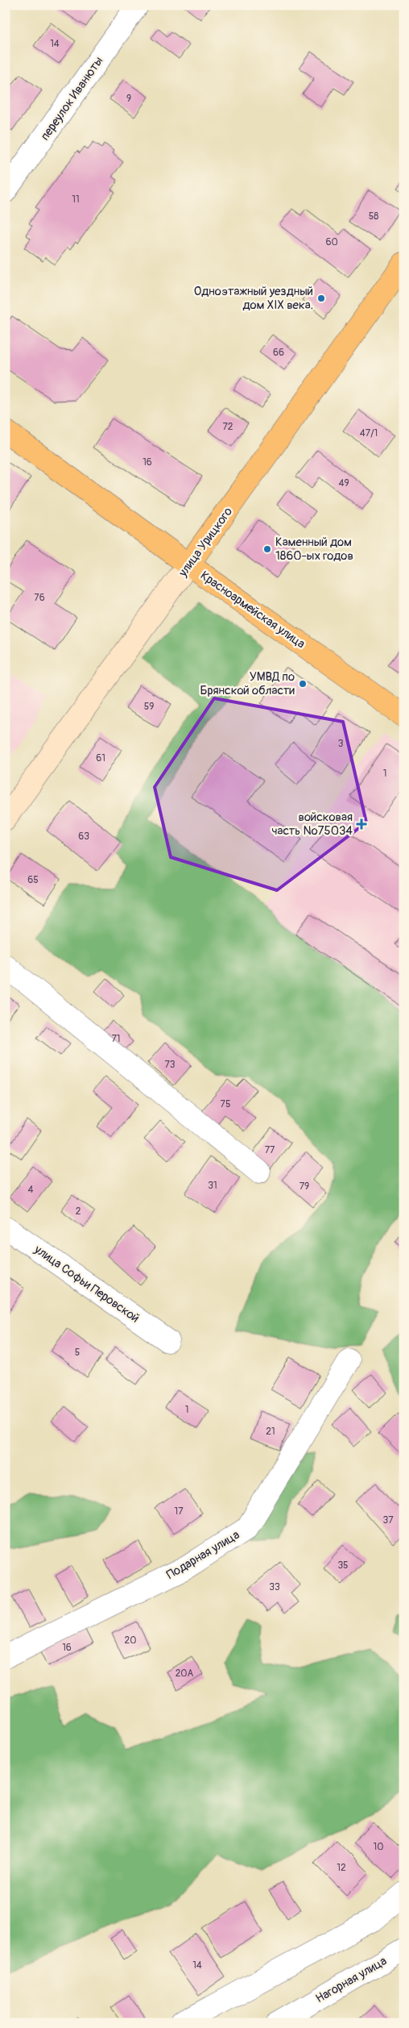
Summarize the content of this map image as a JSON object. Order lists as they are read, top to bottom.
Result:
{
  "streets": {
    "main road": ["улица Урицкого", "Красноармейская улица"],
    "street": [
      "переулок Иванюты",
      "улица Софьи Перовской",
      "Подарная улица",
      "Нагорная улица"
    ]
  },
  "crossings": [
    ["улица Урицкого", "Красноармейская улица"]
  ],
  "places": {
    "other": ["Одноэтажный уездный дом XIX века.", "Каменный дом 1860-ых годов", "УМВД по Брянской области"],
    "health": ["войсковая часть №75034"]
  },
  "house_numbers": [
    "14",
    "9",
    "11",
    "58",
    "60",
    "66",
    "72",
    "47/1",
    "16",
    "49",
    "76",
    "59",
    "3",
    "61",
    "1",
    "63",
    "65",
    "71",
    "73",
    "75",
    "77",
    "31",
    "79",
    "4",
    "2",
    "5",
    "1",
    "21",
    "17",
    "37",
    "35",
    "33",
    "20",
    "16",
    "20А",
    "10",
    "12",
    "14"
  ]
}
